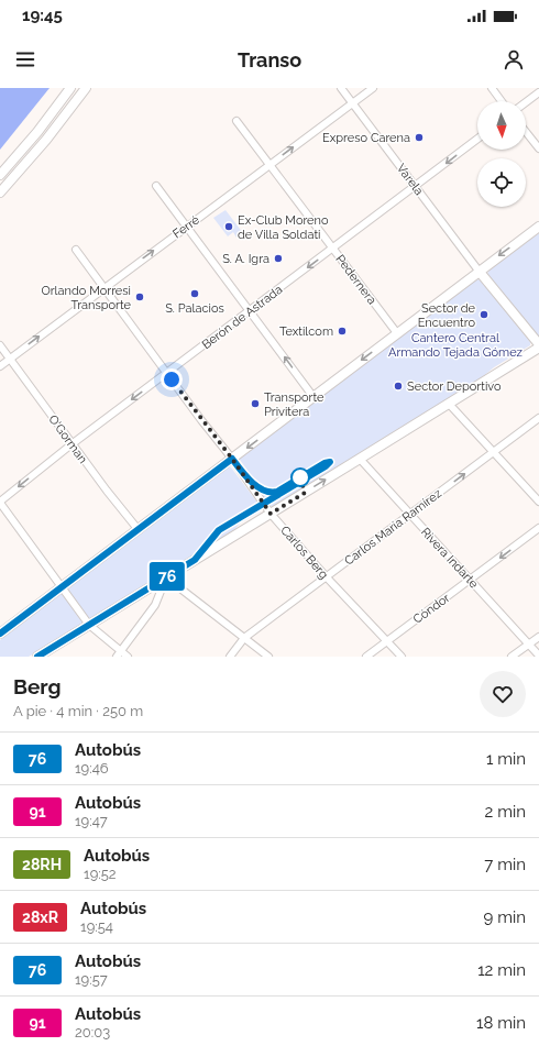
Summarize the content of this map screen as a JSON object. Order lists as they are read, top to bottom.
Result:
{
  "streets": {
    "street": [
      "Varela",
      "Ferré",
      "Pedernera",
      "Berón de Astrada",
      "O'Gorman",
      "Carlos María Ramírez",
      "Carlos Berg",
      "Rivera Indarte",
      "Cóndor"
    ]
  },
  "crossings": [
    ["Varela", "Ferré"],
    ["Varela", "Berón de Astrada"],
    ["Ferré", "Pedernera"],
    ["Ferré", "O'Gorman"],
    ["Ferré", "Carlos Berg"],
    ["Pedernera", "Berón de Astrada"],
    ["Berón de Astrada", "O'Gorman"],
    ["Berón de Astrada", "Carlos Berg"],
    ["Carlos María Ramírez", "Carlos Berg"],
    ["Carlos María Ramírez", "Rivera Indarte"],
    ["Carlos Berg", "Cóndor"],
    ["Rivera Indarte", "Cóndor"]
  ],
  "one_way": ["Ferré", "Berón de Astrada", "Cóndor"],
  "parks": ["Cantero Central Armando Tejada Gómez"],
  "places": [
    "Expreso Carena",
    "Ex-Club Moreno de Villa Soldati",
    "S. A. Igra",
    "S. Palacios",
    "Orlando Morresi Transporte",
    "Sector de Encuentro",
    "Textilcom",
    "Sector Deportivo",
    "Transporte Privitera"
  ],
  "lines": ["bus line 76"],
  "north": "bottom",
  "page": {
    "status": "19:45",
    "header": "Transo",
    "on_map": "76",
    "heading": ["Berg", "A pie · 4 min · 250 m"],
    "list": [
      {
        "mark": "76",
        "name": "Autobús",
        "note": "19:46",
        "value": "1 min"
      },
      {
        "mark": "91",
        "name": "Autobús",
        "note": "19:47",
        "value": "2 min"
      },
      {
        "mark": "28RH",
        "name": "Autobús",
        "note": "19:52",
        "value": "7 min"
      },
      {
        "mark": "28xR",
        "name": "Autobús",
        "note": "19:54",
        "value": "9 min"
      },
      {
        "mark": "76",
        "name": "Autobús",
        "note": "19:57",
        "value": "12 min"
      },
      {
        "mark": "91",
        "name": "Autobús",
        "note": "20:03",
        "value": "18 min"
      }
    ]
  }
}
